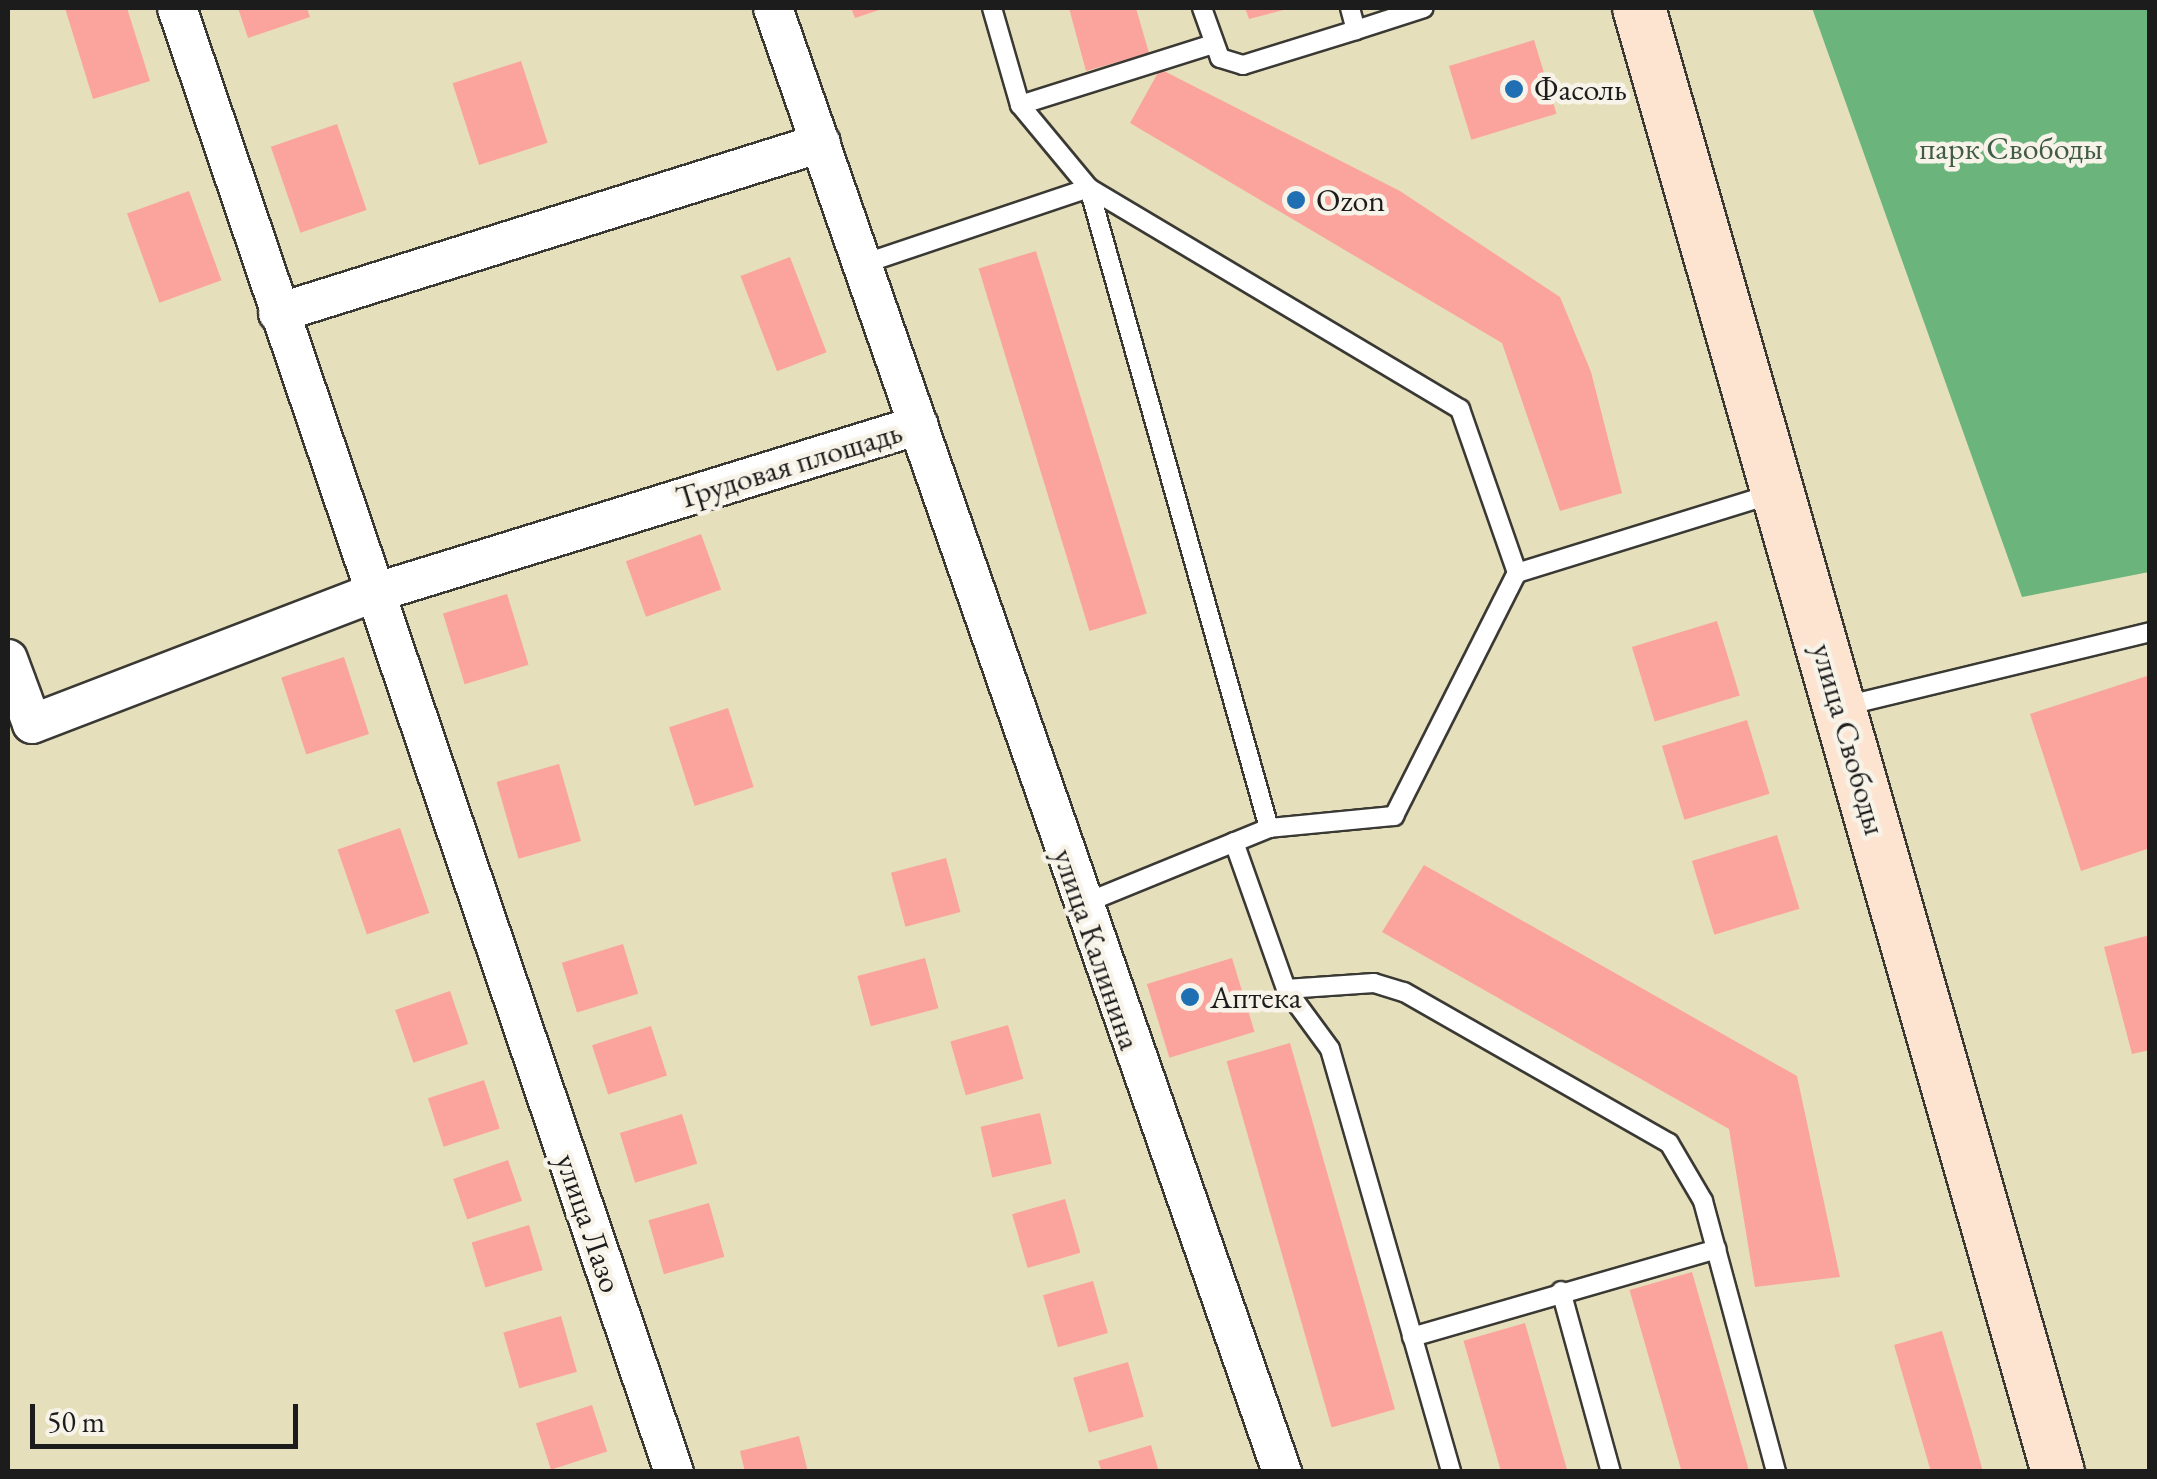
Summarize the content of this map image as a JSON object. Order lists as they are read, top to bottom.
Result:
{
  "streets": {
    "main road": ["улица Свободы"],
    "street": ["Трудовая площадь", "улица Калинина", "улица Лазо"]
  },
  "crossings": [
    ["Трудовая площадь", "улица Калинина"],
    ["Трудовая площадь", "улица Лазо"]
  ],
  "parks": ["парк Свободы"],
  "places": ["Фасоль", "Ozon", "Аптека"],
  "scale_bar": "50 m"
}
